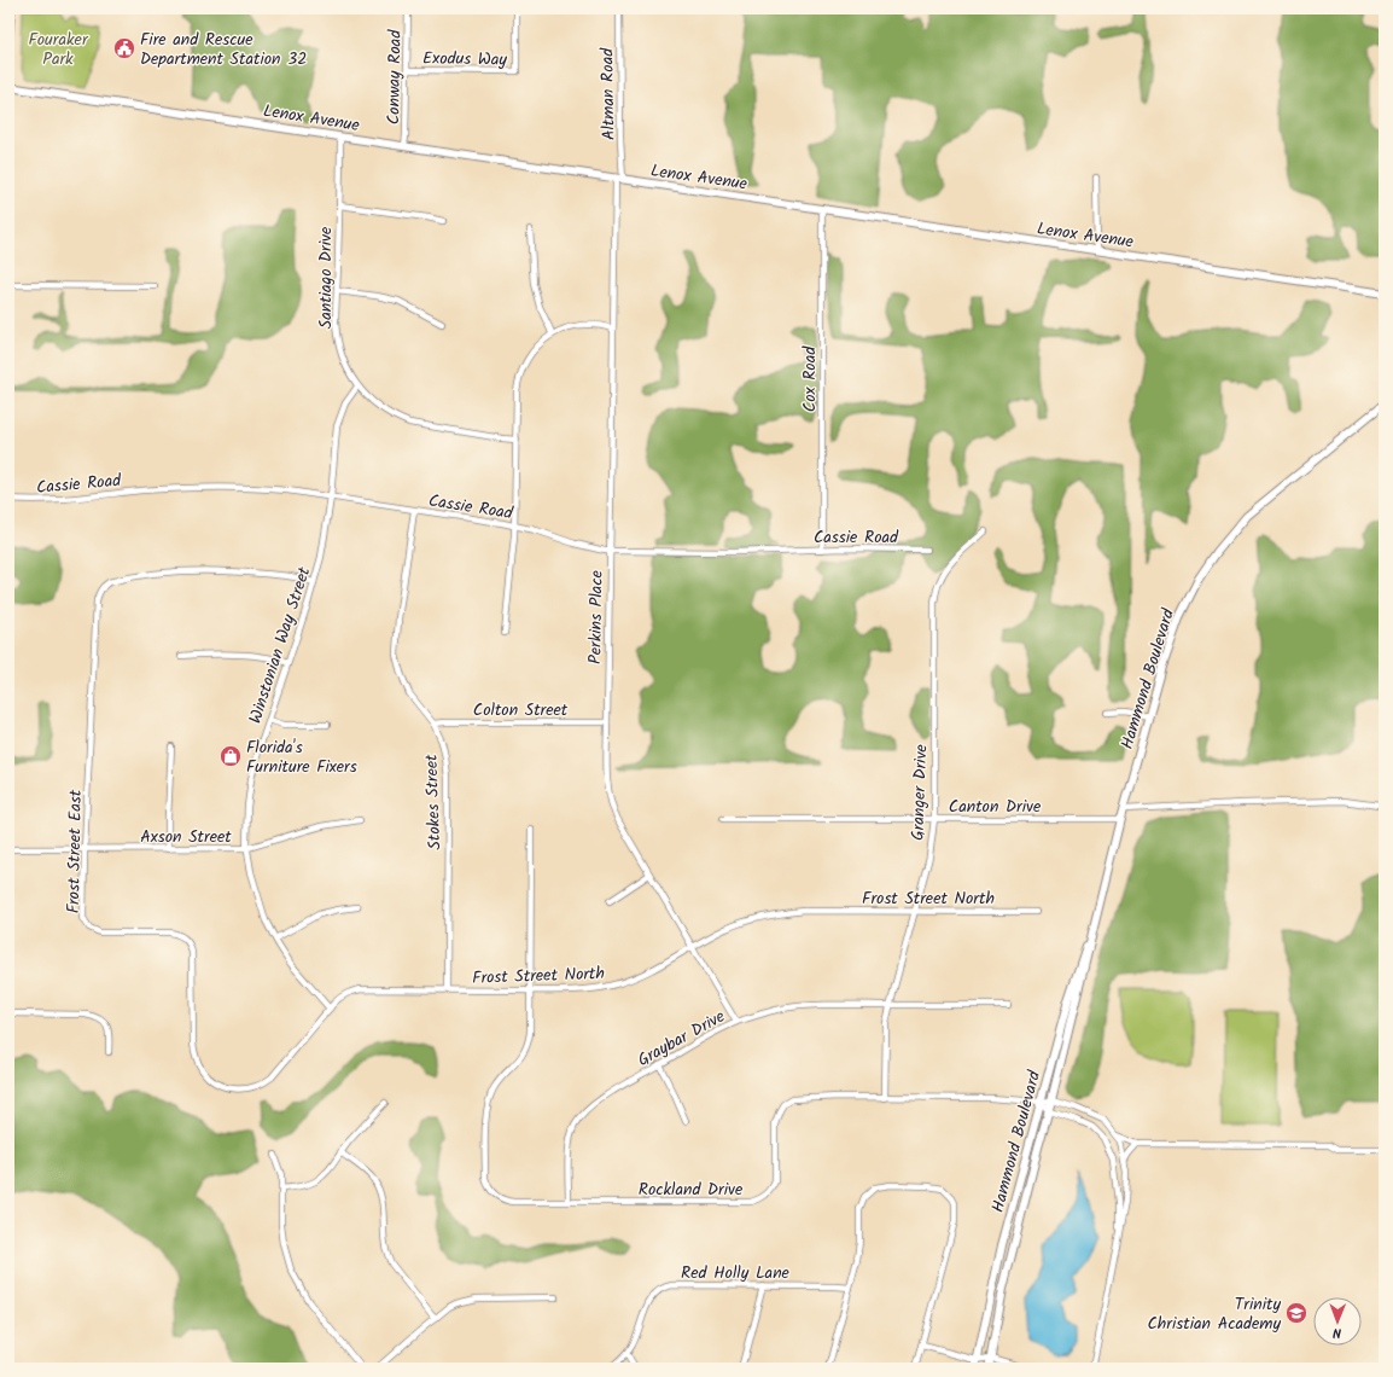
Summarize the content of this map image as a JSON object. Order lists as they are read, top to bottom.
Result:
{
  "streets": {
    "street": [
      "Exodus Way",
      "Conway Road",
      "Altman Road",
      "Lenox Avenue",
      "Santiago Drive",
      "Cox Road",
      "Cassie Road",
      "Perkins Place",
      "Winstonian Way Street",
      "Hammond Boulevard",
      "Colton Street",
      "Granger Drive",
      "Stokes Street",
      "Canton Drive",
      "Axson Street",
      "Frost Street East",
      "Frost Street North",
      "Graybar Drive",
      "Rockland Drive",
      "Red Holly Lane"
    ]
  },
  "crossings": [
    ["Exodus Way", "Conway Road"],
    ["Conway Road", "Lenox Avenue"],
    ["Altman Road", "Lenox Avenue"],
    ["Altman Road", "Perkins Place"],
    ["Lenox Avenue", "Santiago Drive"],
    ["Lenox Avenue", "Cox Road"],
    ["Lenox Avenue", "Perkins Place"],
    ["Santiago Drive", "Winstonian Way Street"],
    ["Cox Road", "Cassie Road"],
    ["Cassie Road", "Perkins Place"],
    ["Cassie Road", "Winstonian Way Street"],
    ["Cassie Road", "Stokes Street"],
    ["Perkins Place", "Colton Street"],
    ["Perkins Place", "Frost Street North"],
    ["Perkins Place", "Graybar Drive"],
    ["Winstonian Way Street", "Axson Street"],
    ["Winstonian Way Street", "Frost Street East"],
    ["Winstonian Way Street", "Frost Street North"],
    ["Hammond Boulevard", "Canton Drive"],
    ["Hammond Boulevard", "Rockland Drive"],
    ["Colton Street", "Stokes Street"],
    ["Granger Drive", "Canton Drive"],
    ["Granger Drive", "Frost Street North"],
    ["Granger Drive", "Graybar Drive"],
    ["Granger Drive", "Rockland Drive"],
    ["Stokes Street", "Frost Street North"],
    ["Axson Street", "Frost Street East"],
    ["Frost Street East", "Frost Street North"],
    ["Frost Street North", "Rockland Drive"],
    ["Graybar Drive", "Rockland Drive"]
  ],
  "parks": ["Fouraker Park"],
  "places": {
    "public building": ["Fire and Rescue Department Station 32"],
    "shop": ["Florida's Furniture Fixers"],
    "school or university": ["Trinity Christian Academy"]
  },
  "north": "bottom"
}
